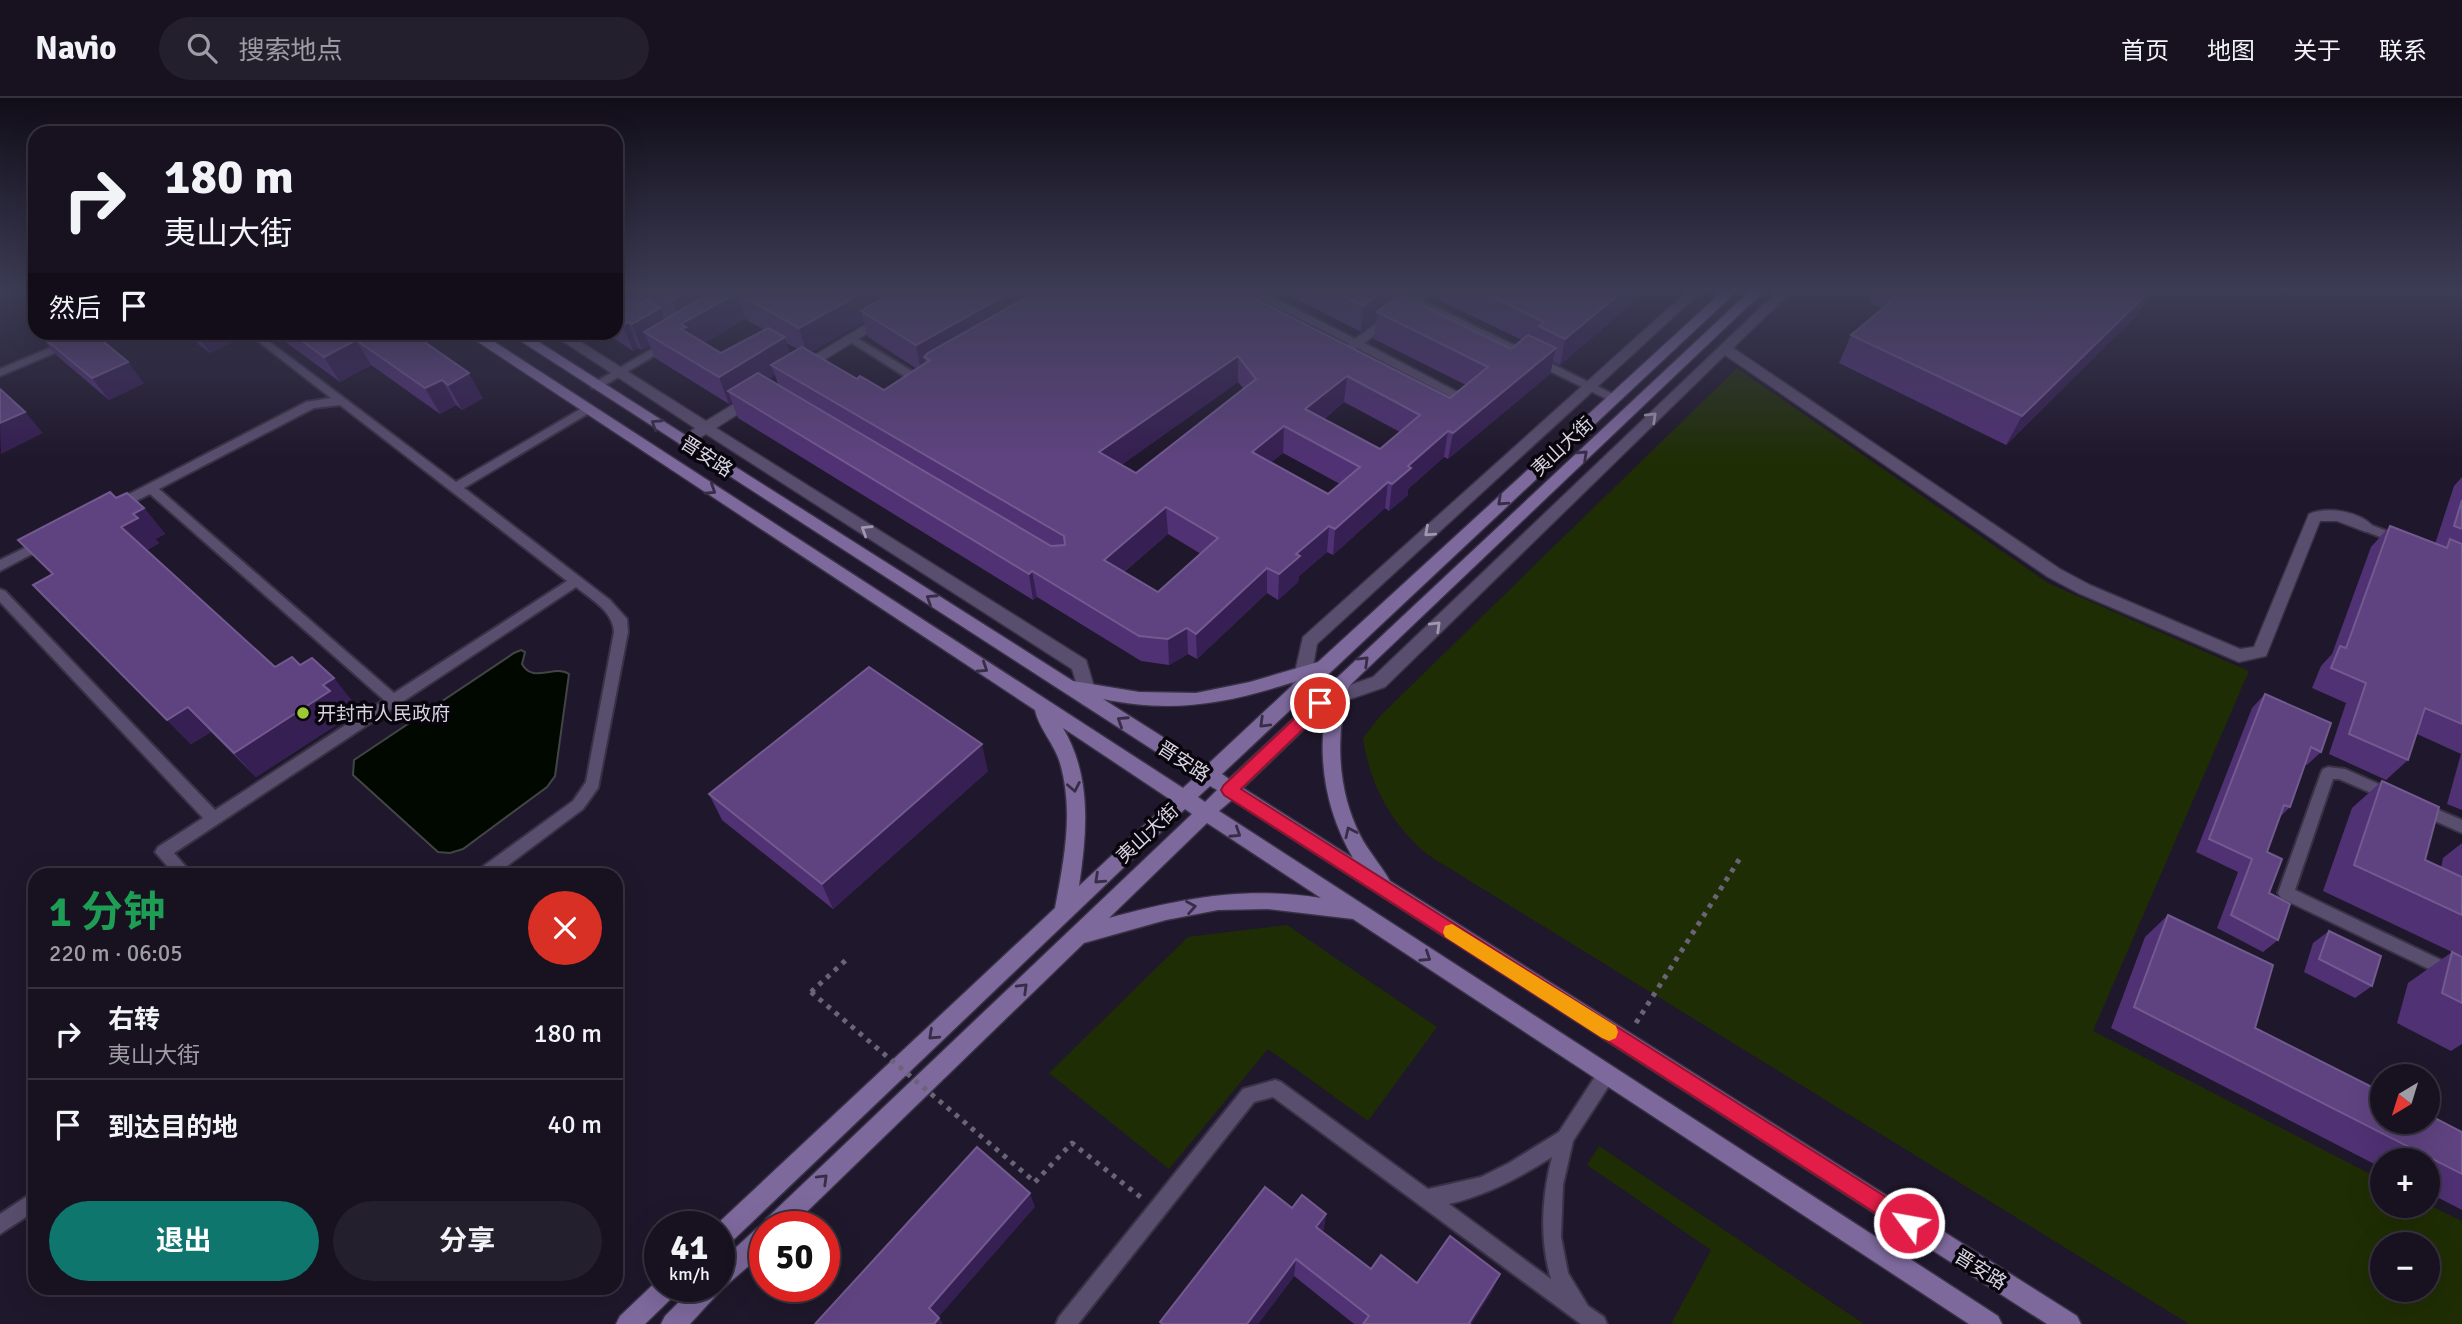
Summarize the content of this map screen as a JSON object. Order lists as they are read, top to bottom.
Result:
{
  "streets": {
    "main road": ["夷山大街", "晋安路"]
  },
  "crossings": [
    ["夷山大街", "晋安路"]
  ],
  "places": ["开封市人民政府"],
  "north": "bottom left",
  "page": {
    "header": "Navio",
    "search": "搜索地点",
    "nav": [
      "首页",
      "地图",
      "关于",
      "联系"
    ],
    "turn": ["180 m", "夷山大街"],
    "then": "然后",
    "heading": ["1 分钟", "220 m · 06:05"],
    "list": [
      {
        "name": "右转",
        "note": "夷山大街",
        "value": "180 m"
      },
      {
        "name": "到达目的地",
        "value": "40 m"
      }
    ],
    "map_buttons": ["+", "−"],
    "buttons": ["退出", "分享"],
    "speed": "41 km/h",
    "limit": "50"
  }
}
